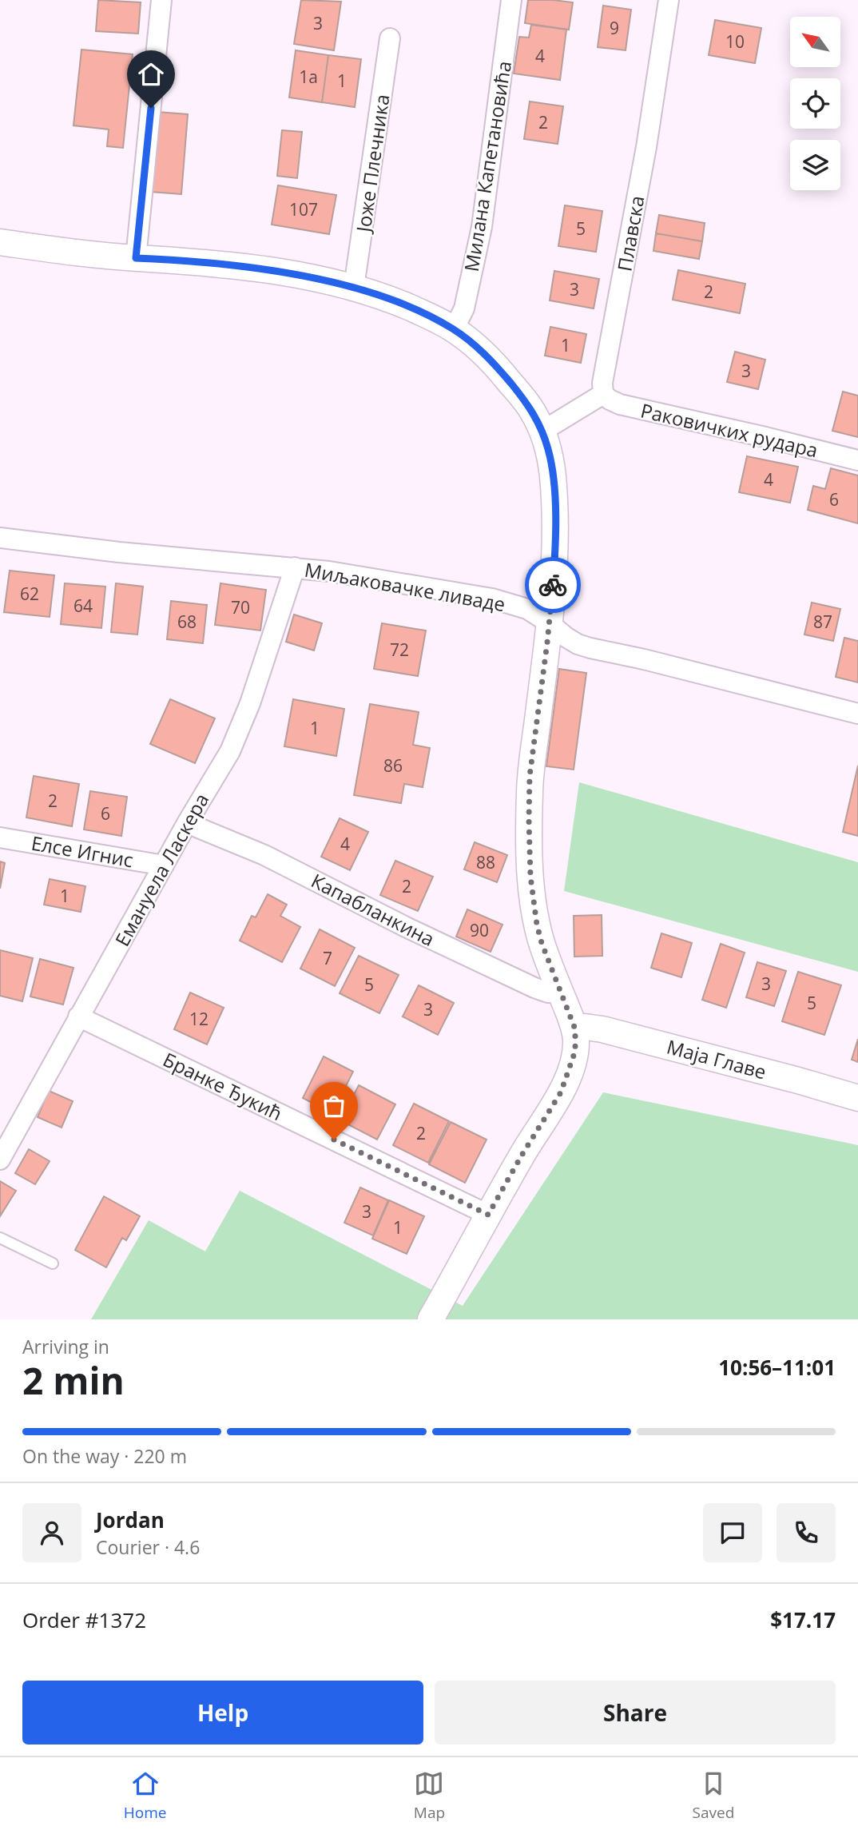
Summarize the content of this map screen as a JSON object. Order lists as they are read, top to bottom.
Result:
{
  "streets": {
    "street": [
      "Јоже Плечника",
      "Милана Капетановића",
      "Плавска",
      "Раковичких рудара",
      "Миљаковачке ливаде",
      "Елсе Игнис",
      "Емануела Ласкера",
      "Капабланкина",
      "Маја Главе",
      "Бранке Ђукић"
    ]
  },
  "crossings": [
    ["Плавска", "Раковичких рудара"],
    ["Миљаковачке ливаде", "Емануела Ласкера"],
    ["Елсе Игнис", "Емануела Ласкера"],
    ["Емануела Ласкера", "Капабланкина"],
    ["Емануела Ласкера", "Бранке Ђукић"]
  ],
  "house_numbers": [
    "3",
    "9",
    "10",
    "4",
    "1a",
    "1",
    "2",
    "107",
    "5",
    "3",
    "2",
    "1",
    "3",
    "4",
    "6",
    "62",
    "64",
    "70",
    "68",
    "87",
    "72",
    "1",
    "86",
    "2",
    "6",
    "4",
    "88",
    "2",
    "1",
    "90",
    "7",
    "3",
    "5",
    "5",
    "3",
    "12",
    "2",
    "3",
    "1"
  ],
  "north": "top left",
  "page": {
    "heading": ["2 min", "Arriving in", "10:56–11:01"],
    "panel": [
      "Jordan",
      "Courier · 4.6",
      "Order #1372",
      "$17.17"
    ],
    "bar": "On the way · 220 m",
    "buttons": ["Help", "Share"],
    "tabs": ["Home", "Map", "Saved"]
  }
}
